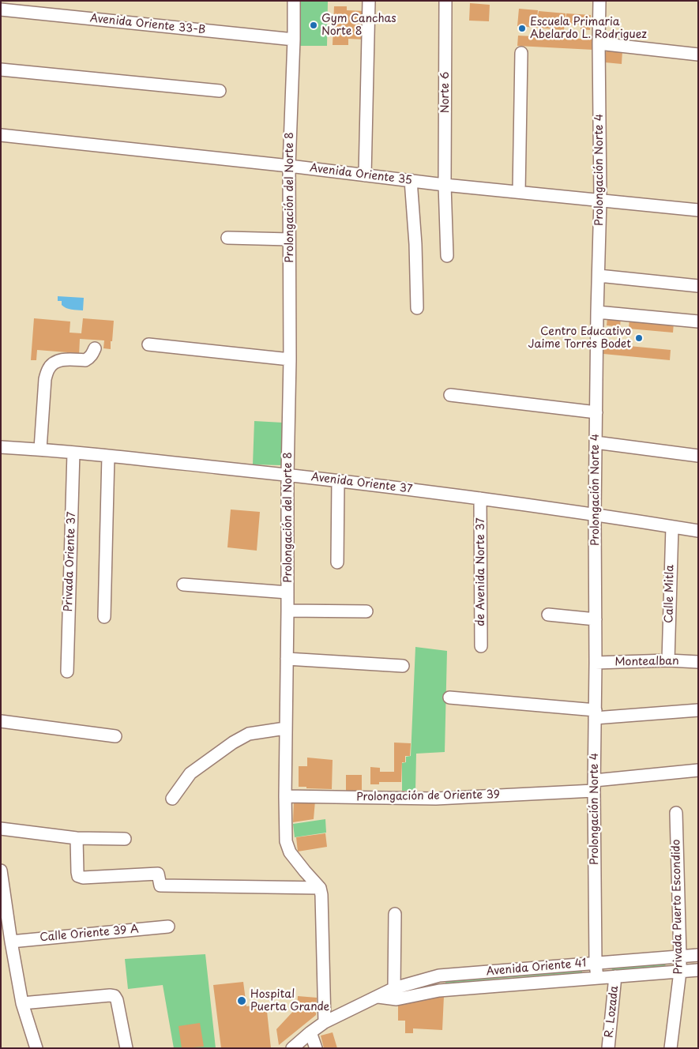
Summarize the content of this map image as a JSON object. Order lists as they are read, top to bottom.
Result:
{
  "streets": {
    "street": [
      "Avenida Oriente 33-B",
      "Norte 6",
      "Prolongación Norte 4",
      "Avenida Oriente 35",
      "Prolongación del Norte 8",
      "Avenida Oriente 37",
      "Privada Oriente 37",
      "de Avenida Norte 37",
      "Calle Mitla",
      "Montealban",
      "Prolongación de Oriente 39",
      "Privada Puerto Escondido",
      "Calle Oriente 39 A",
      "Avenida Oriente 41",
      "R. Lozada"
    ]
  },
  "crossings": [
    ["Avenida Oriente 33-B", "Prolongación del Norte 8"],
    ["Norte 6", "Avenida Oriente 35"],
    ["Prolongación Norte 4", "Avenida Oriente 35"],
    ["Prolongación Norte 4", "Avenida Oriente 37"],
    ["Prolongación Norte 4", "Montealban"],
    ["Prolongación Norte 4", "Prolongación de Oriente 39"],
    ["Prolongación Norte 4", "Avenida Oriente 41"],
    ["Avenida Oriente 35", "Prolongación del Norte 8"],
    ["Prolongación del Norte 8", "Avenida Oriente 37"],
    ["Prolongación del Norte 8", "Prolongación de Oriente 39"],
    ["Avenida Oriente 37", "Privada Oriente 37"],
    ["Avenida Oriente 37", "de Avenida Norte 37"],
    ["Avenida Oriente 37", "Calle Mitla"],
    ["Calle Mitla", "Montealban"],
    ["Privada Puerto Escondido", "Avenida Oriente 41"],
    ["Avenida Oriente 41", "R. Lozada"]
  ],
  "places": [
    "Gym Canchas Norte 8",
    "Escuela Primaria Abelardo L. Rodriguez",
    "Centro Educativo Jaime Torres Bodet",
    "Hospital Puerta Grande"
  ]
}
